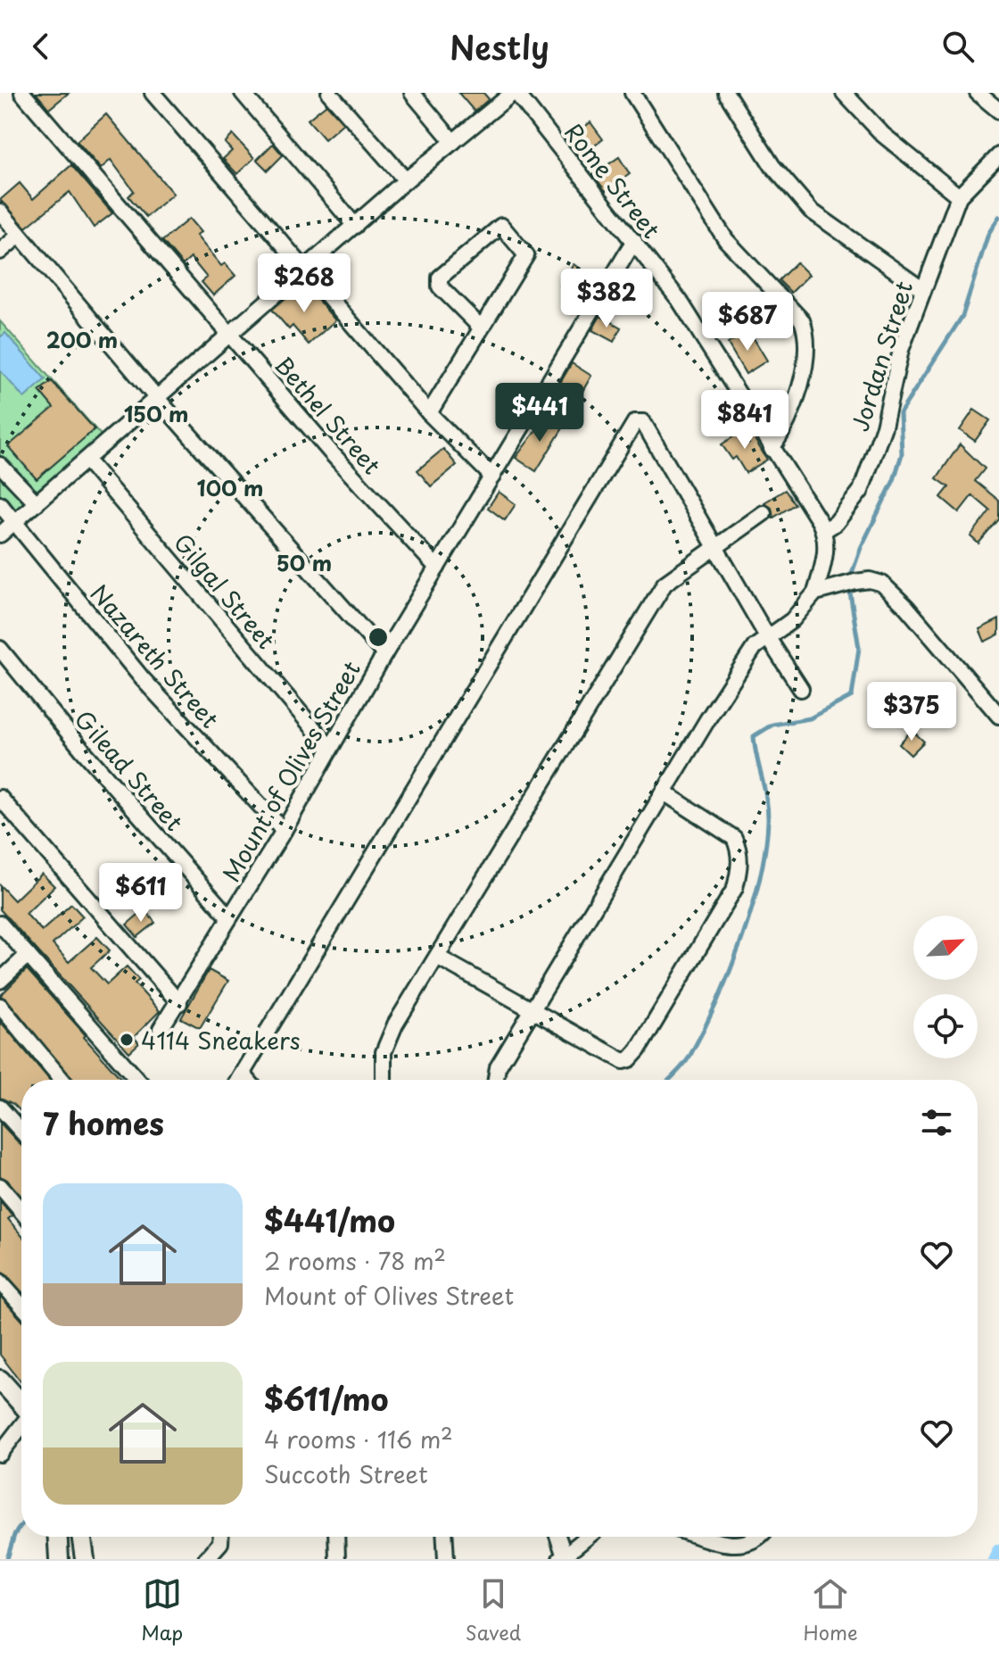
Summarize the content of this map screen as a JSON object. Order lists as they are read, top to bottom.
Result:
{
  "streets": {
    "street": [
      "Rome Street",
      "Jordan Street",
      "Bethel Street",
      "Gilgal Street",
      "Nazareth Street",
      "Gilead Street",
      "Mount of Olives Street"
    ]
  },
  "crossings": [
    ["Rome Street", "Jordan Street"],
    ["Rome Street", "Mount of Olives Street"],
    ["Bethel Street", "Mount of Olives Street"],
    ["Gilgal Street", "Mount of Olives Street"],
    ["Nazareth Street", "Mount of Olives Street"],
    ["Gilead Street", "Mount of Olives Street"]
  ],
  "places": ["4114 Sneakers"],
  "north": "top right",
  "page": {
    "header": "Nestly",
    "price": [
      "$268",
      "$382",
      "$687",
      "$441",
      "$841",
      "$375",
      "$611"
    ],
    "heading": "7 homes",
    "list": [
      {
        "name": "$441/mo",
        "note": "2 rooms · 78 m² · Mount of Olives Street"
      },
      {
        "name": "$611/mo",
        "note": "4 rooms · 116 m² · Succoth Street"
      }
    ],
    "tabs": ["Map", "Saved", "Home"]
  },
  "rings": [
    "200 m",
    "150 m",
    "100 m",
    "50 m"
  ]
}
